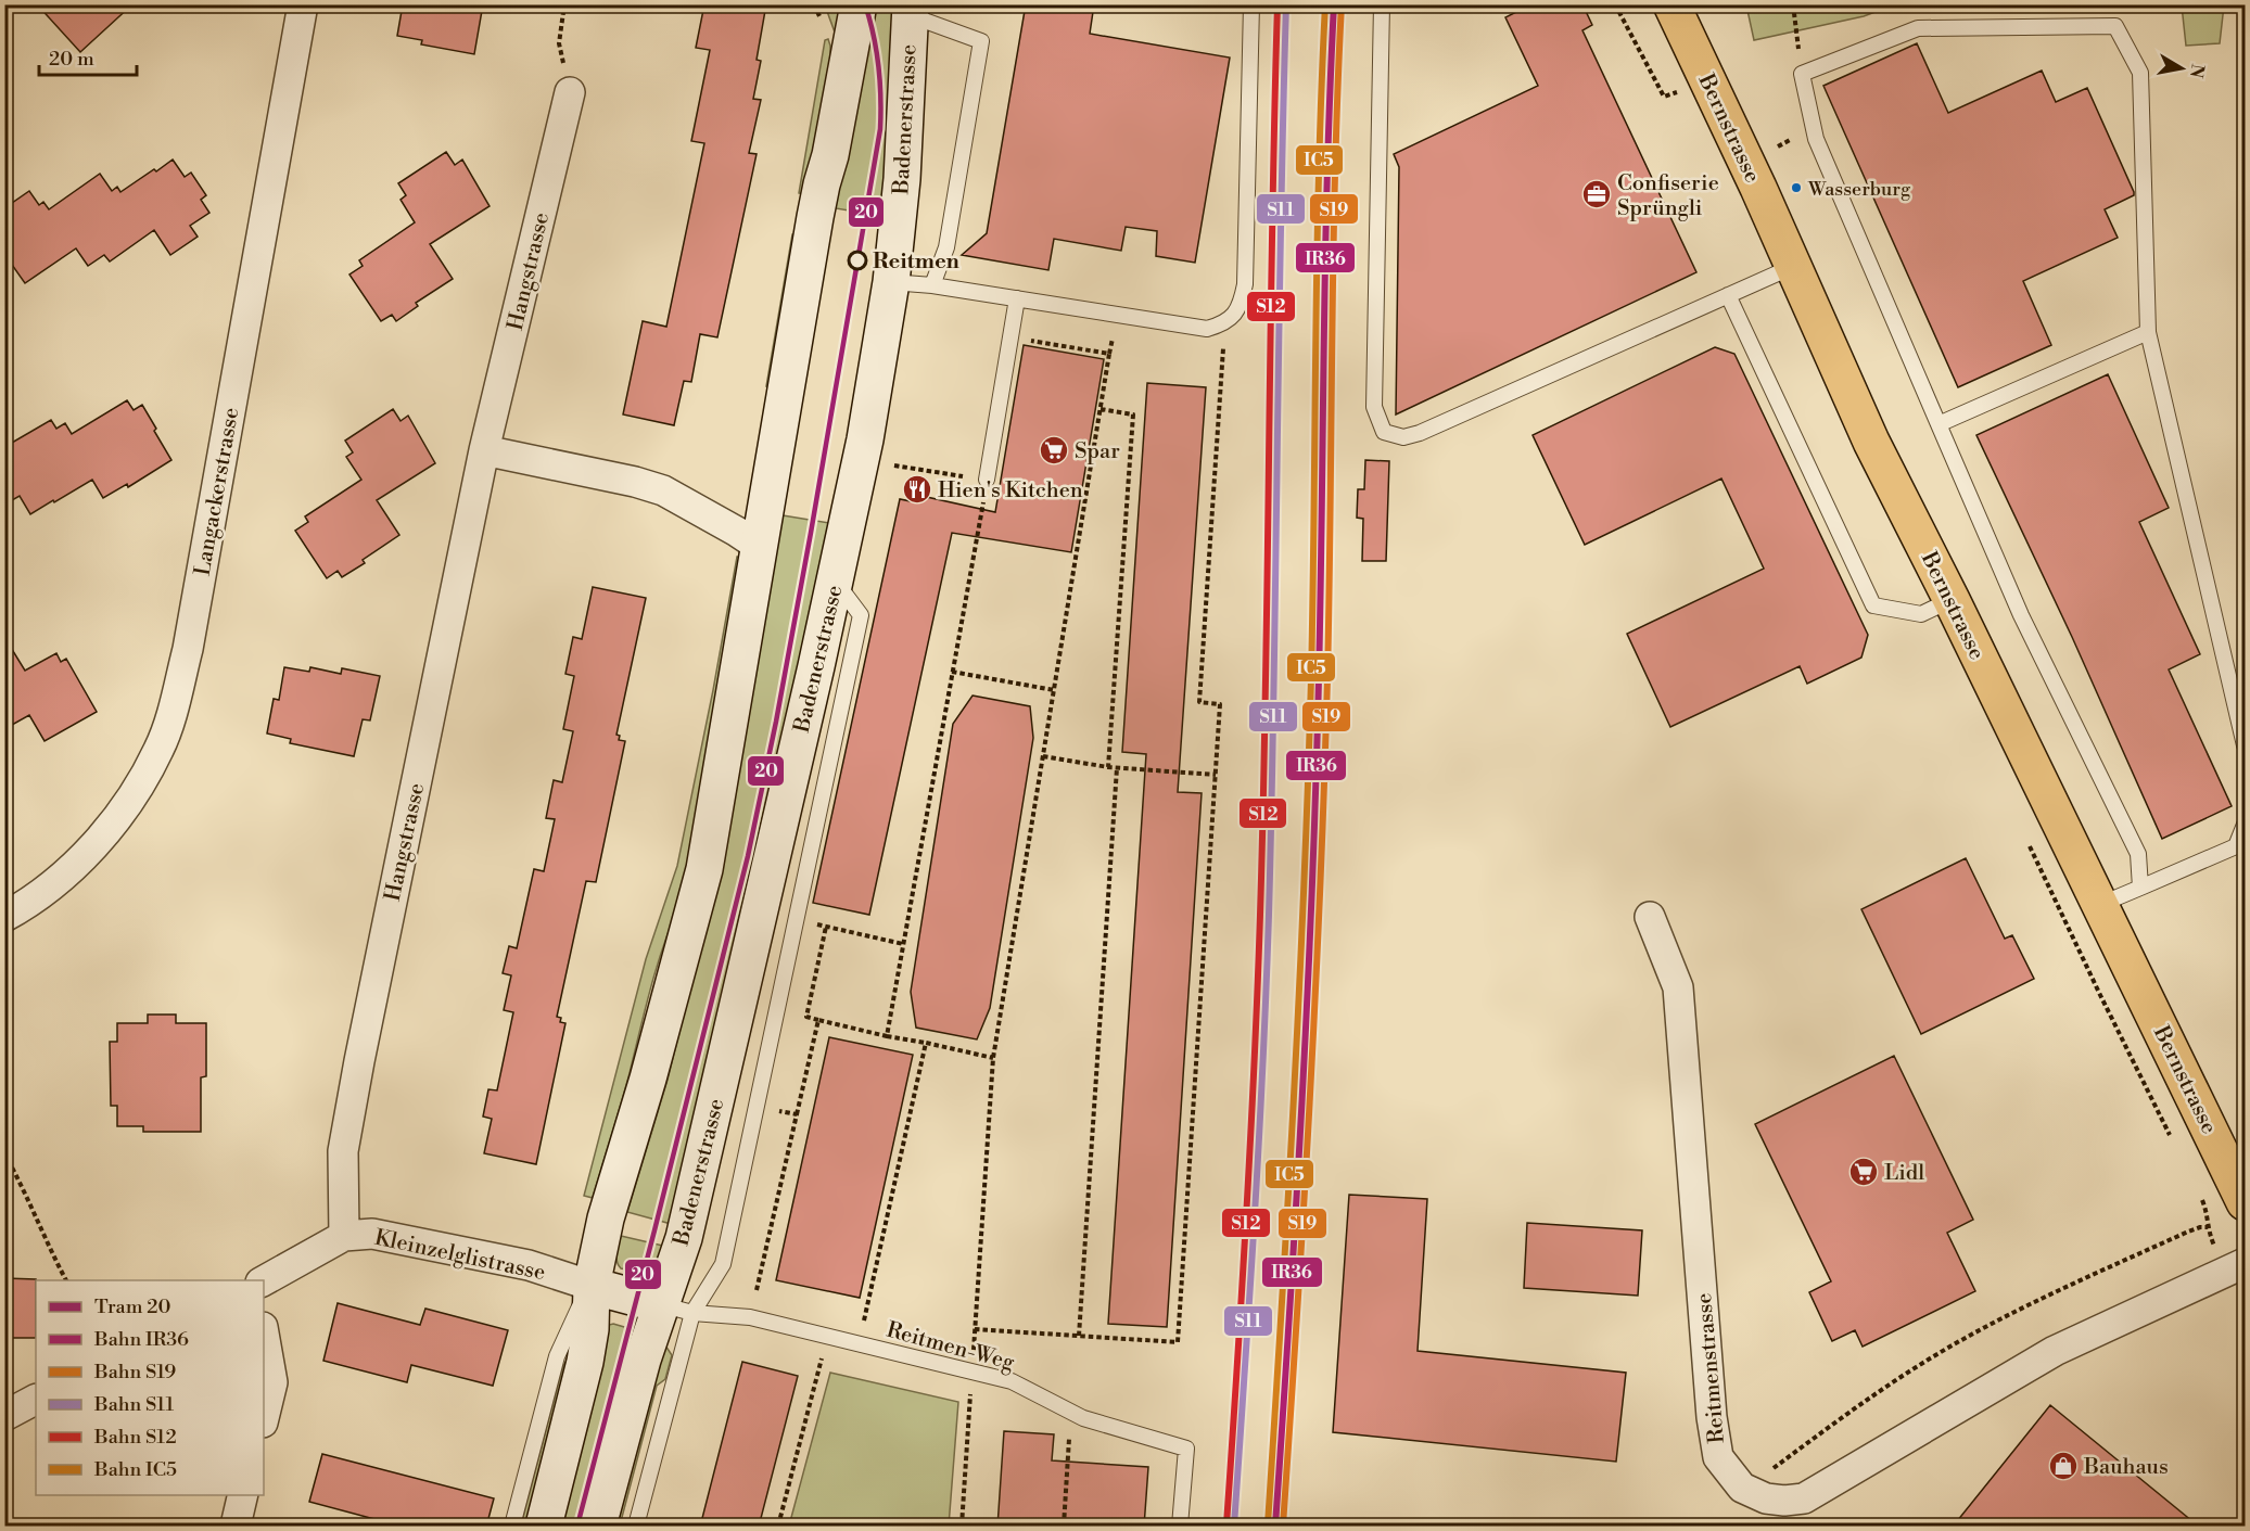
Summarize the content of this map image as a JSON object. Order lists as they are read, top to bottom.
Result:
{
  "streets": {
    "main road": ["Badenerstrasse", "Bernstrasse"],
    "street": [
      "Hangstrasse",
      "Langackerstrasse",
      "Kleinzelglistrasse",
      "Reitmenstrasse"
    ],
    "lane": ["Reitmen-Weg"]
  },
  "crossings": [
    ["Badenerstrasse", "Reitmen-Weg"],
    ["Hangstrasse", "Kleinzelglistrasse"]
  ],
  "places": {
    "other": ["Wasserburg", "Reitmen"],
    "office": ["Confiserie Sprüngli"],
    "supermarket": ["Spar", "Lidl"],
    "restaurant": ["Hien's Kitchen"],
    "shop": ["Bauhaus"]
  },
  "lines": [
    "tram line 20",
    "rail line IR36",
    "rail line S19",
    "rail line S11",
    "rail line S12",
    "rail line IC5"
  ],
  "legend": [
    "Tram 20",
    "Bahn IR36",
    "Bahn S19",
    "Bahn S11",
    "Bahn S12",
    "Bahn IC5"
  ],
  "scale_bar": "20 m",
  "north": "right"
}
